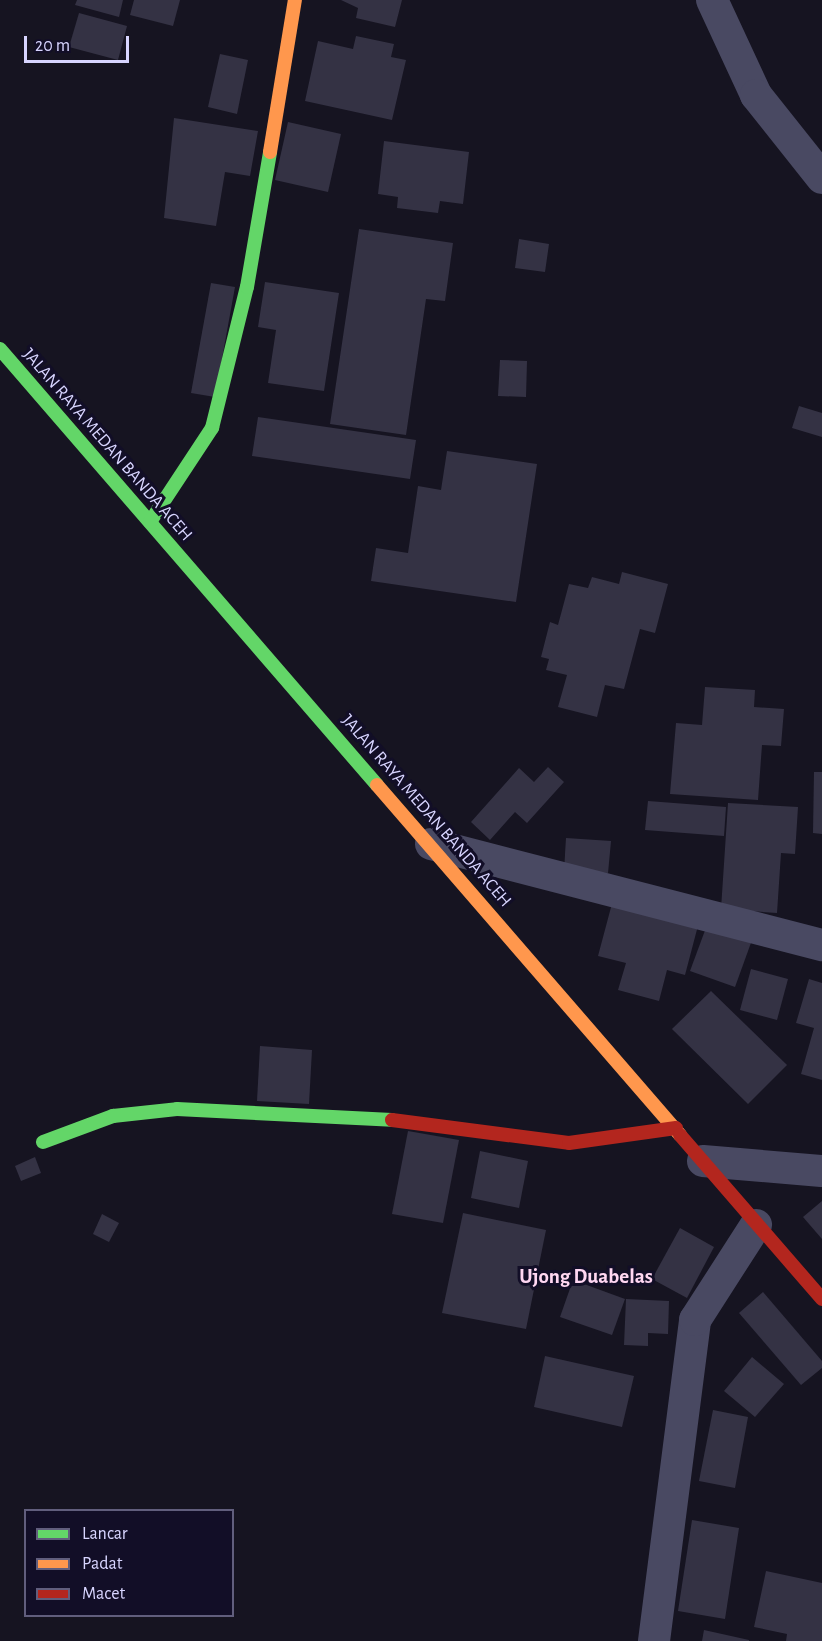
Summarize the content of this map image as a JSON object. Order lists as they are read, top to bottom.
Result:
{
  "streets": {
    "main road": ["JALAN RAYA MEDAN BANDA ACEH"]
  },
  "districts": ["Ujong Duabelas"],
  "legend": ["Lancar", "Padat", "Macet"],
  "scale_bar": "20 m"
}
